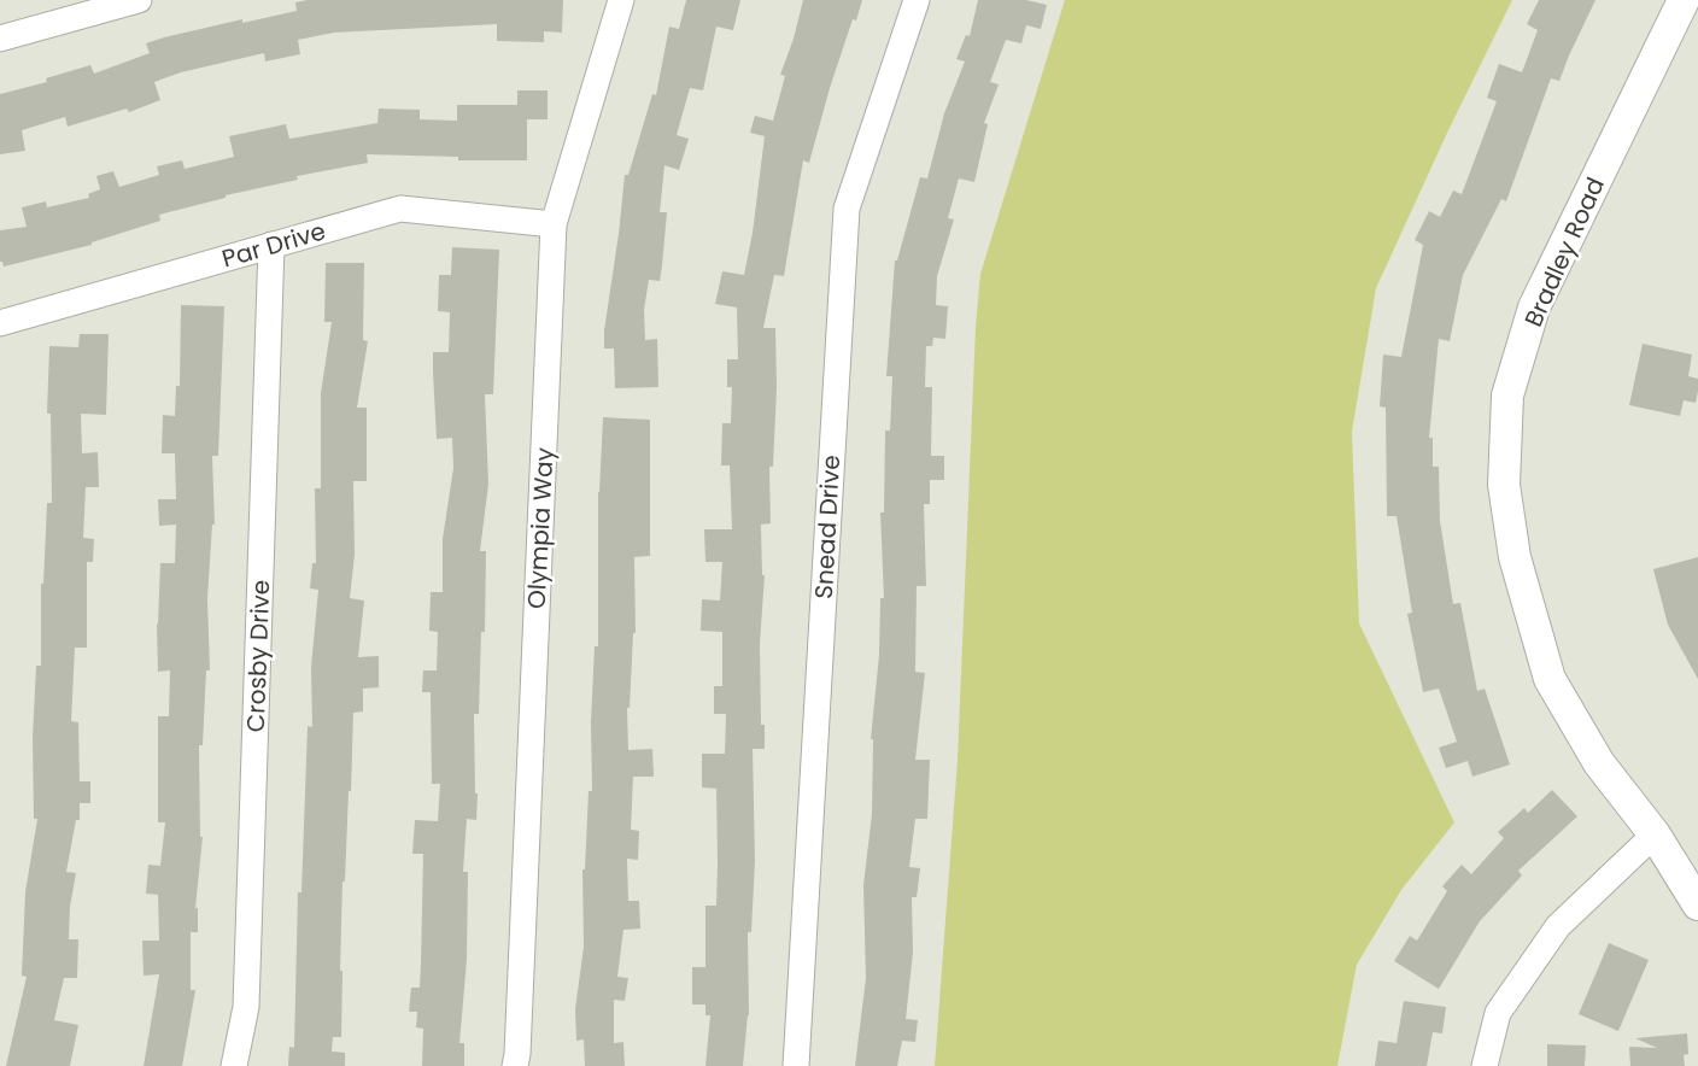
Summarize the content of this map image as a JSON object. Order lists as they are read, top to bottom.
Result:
{
  "streets": {
    "street": [
      "Par Drive",
      "Bradley Road",
      "Snead Drive",
      "Olympia Way",
      "Crosby Drive"
    ]
  },
  "crossings": [
    ["Par Drive", "Olympia Way"],
    ["Par Drive", "Crosby Drive"]
  ]
}
